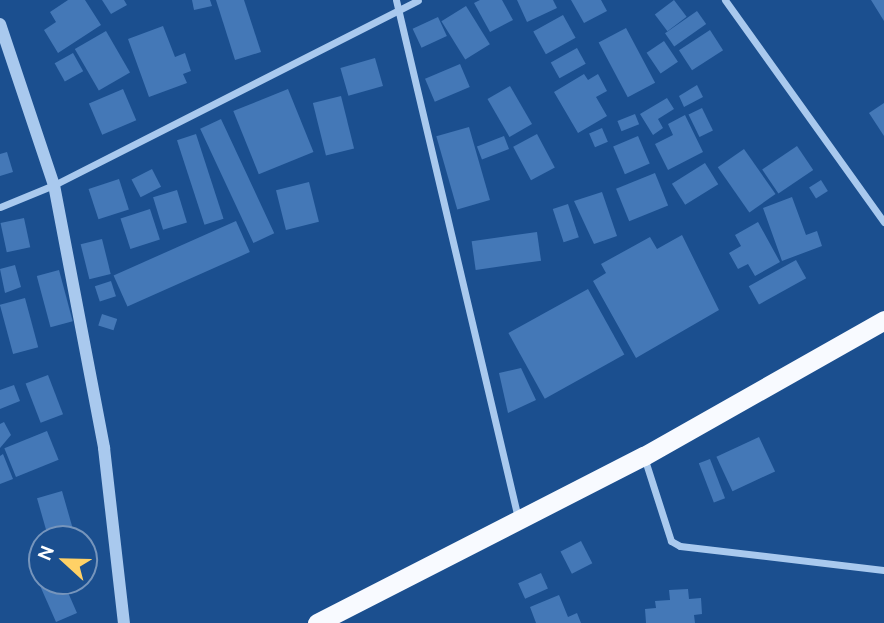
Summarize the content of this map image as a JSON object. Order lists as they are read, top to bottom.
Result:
{
  "north": "left"
}
